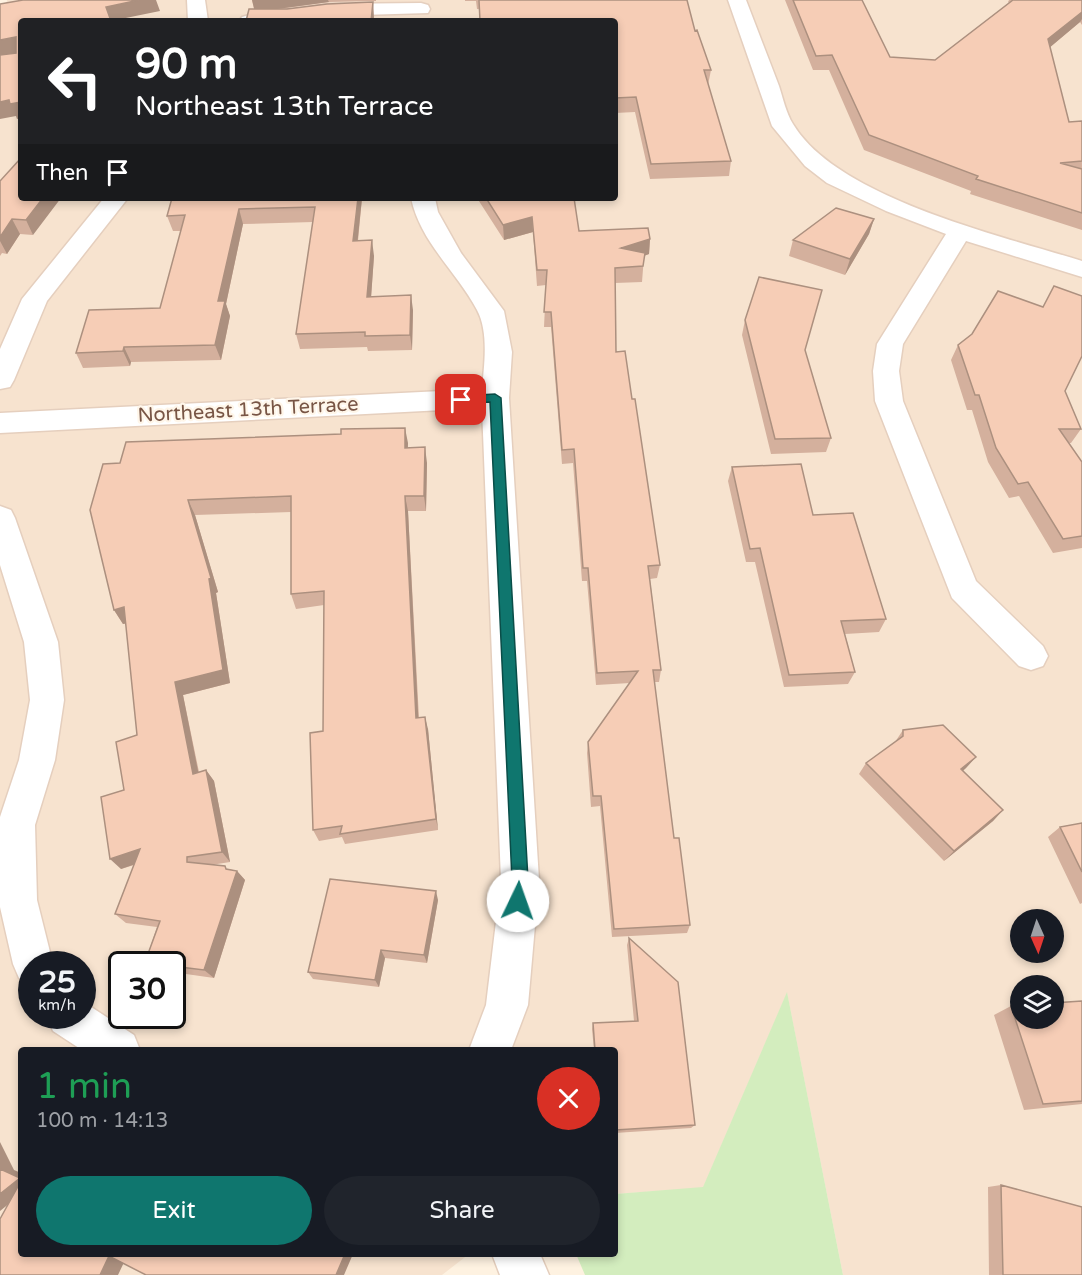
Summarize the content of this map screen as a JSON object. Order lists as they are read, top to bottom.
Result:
{
  "streets": {
    "street": ["Northeast 13th Terrace"]
  },
  "north": "bottom",
  "page": {
    "turn": ["90 m", "Northeast 13th Terrace"],
    "then": "Then",
    "speed": "25 km/h",
    "limit": "30",
    "heading": ["1 min", "100 m · 14:13"],
    "buttons": ["Exit", "Share"]
  }
}
